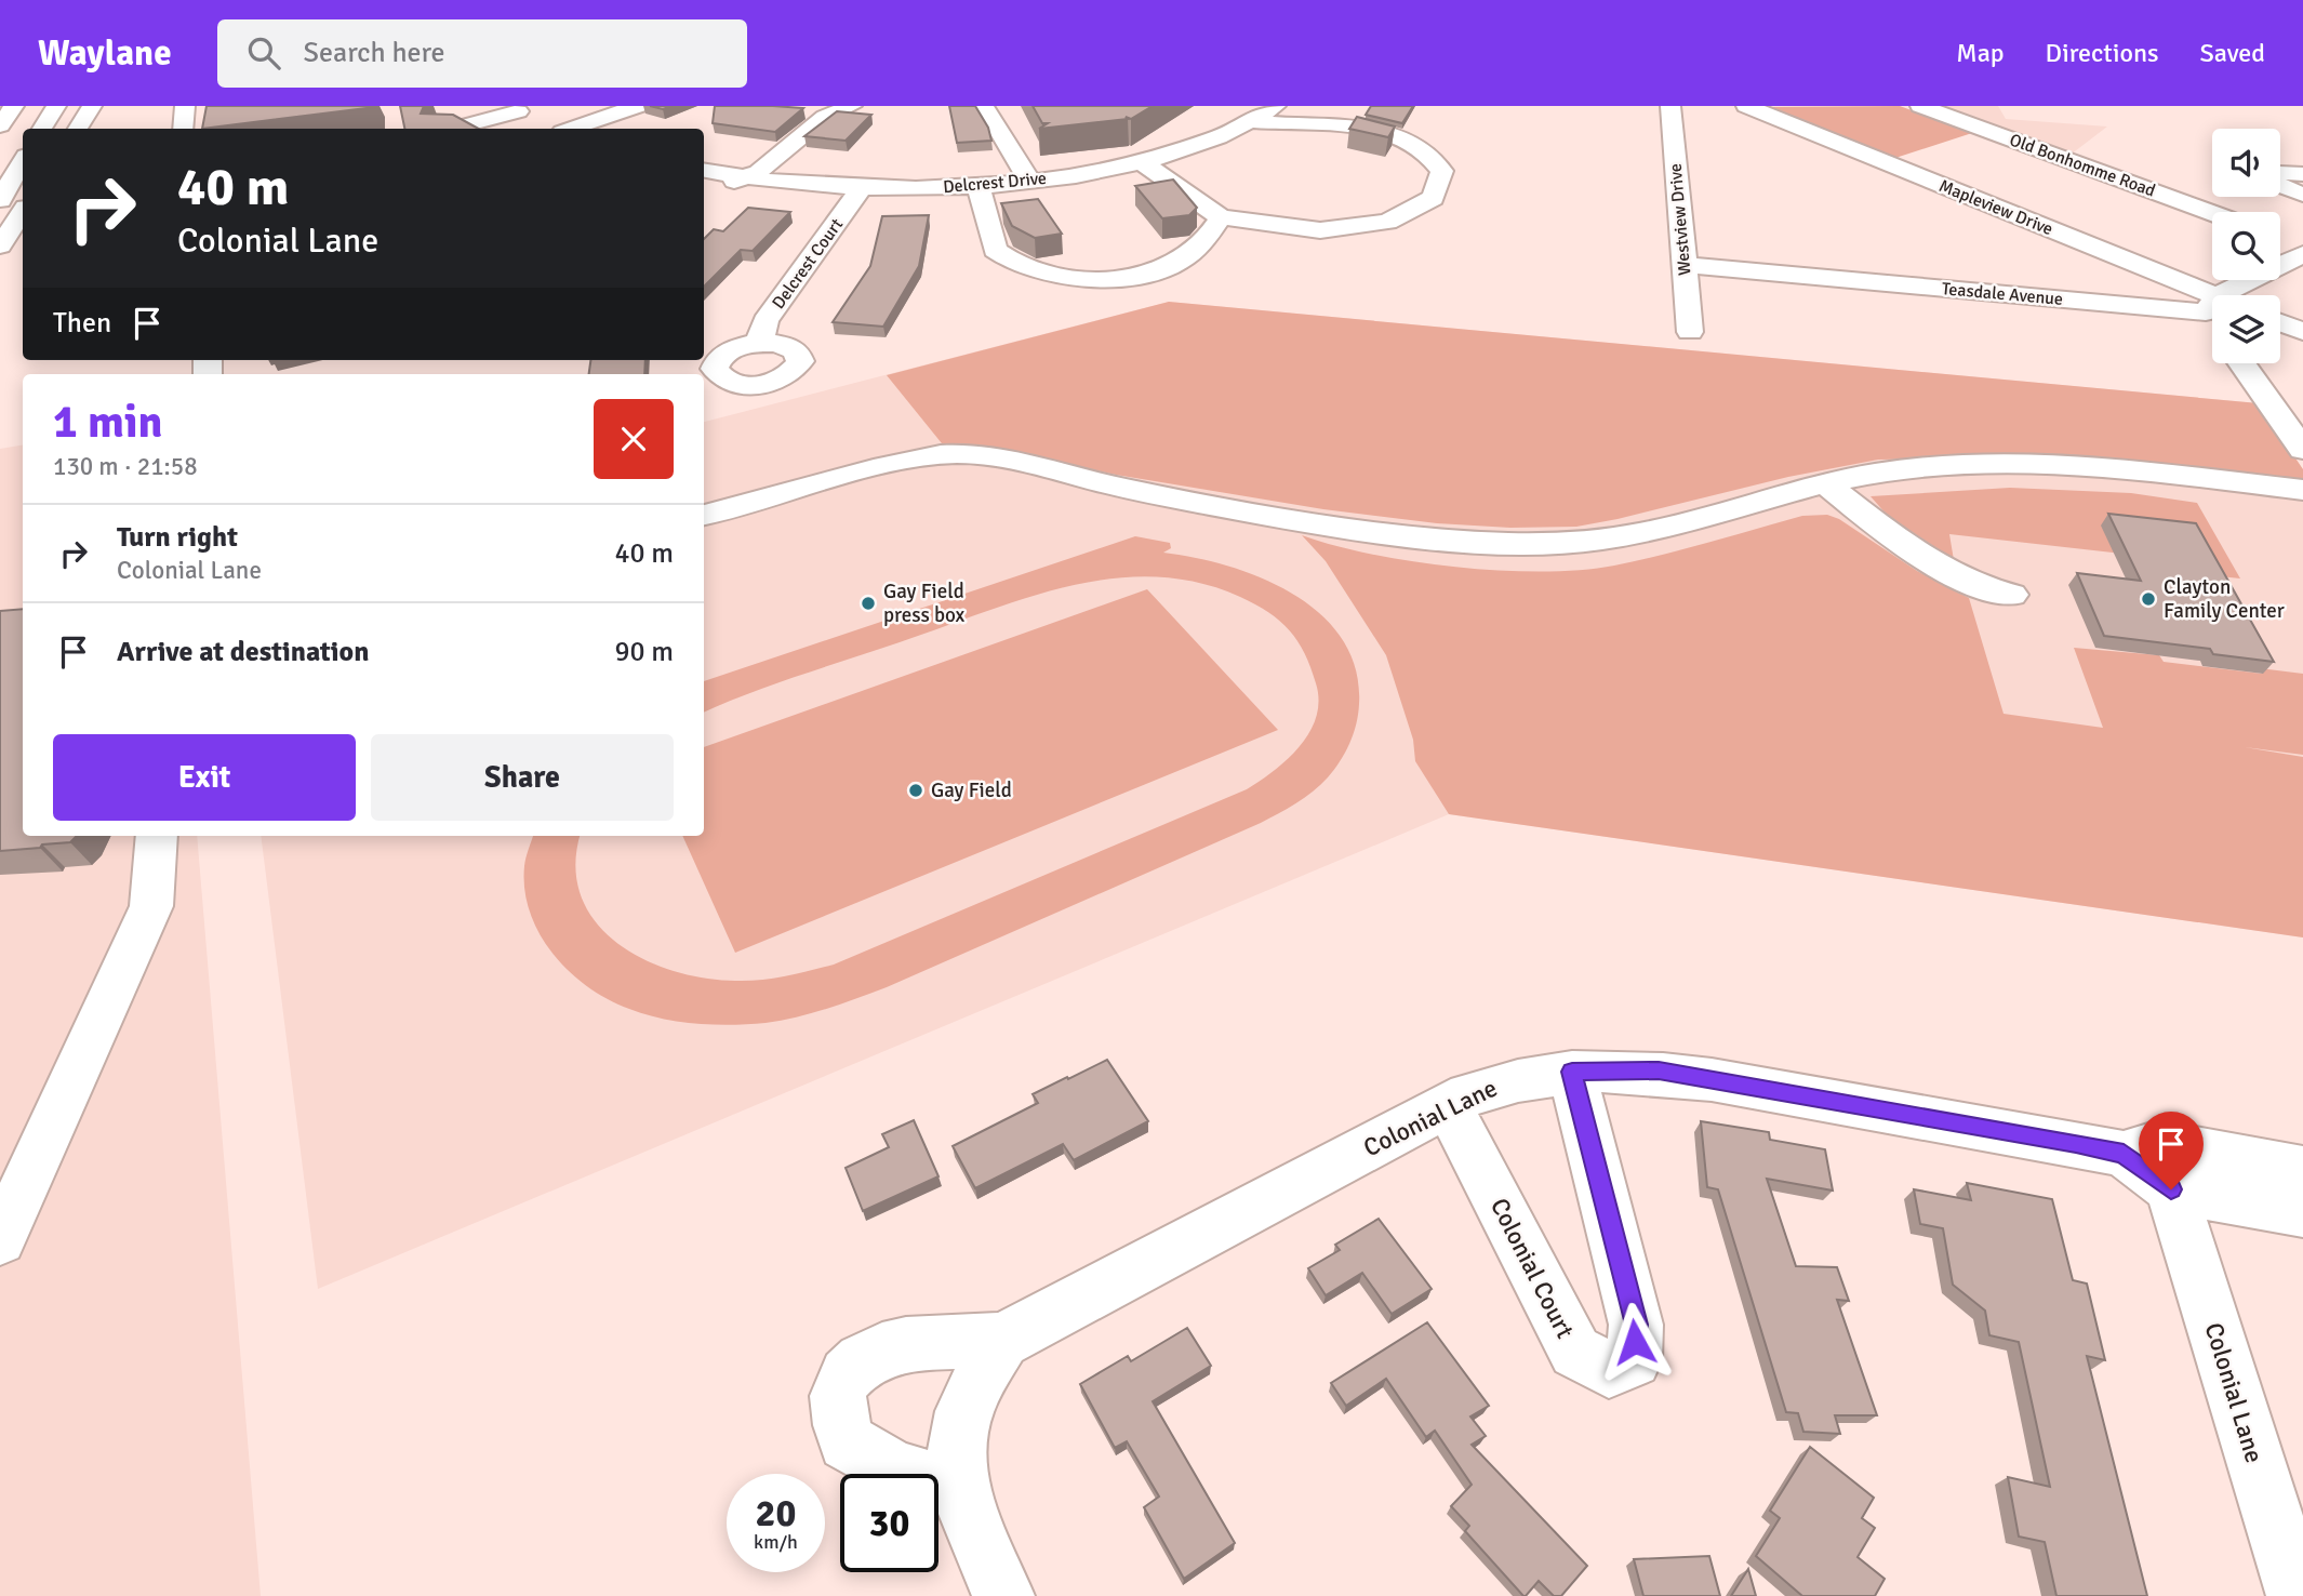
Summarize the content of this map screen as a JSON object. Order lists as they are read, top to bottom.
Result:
{
  "streets": {
    "main road": [
      "Old Bonhomme Road",
      "Delcrest Drive",
      "Mapleview Drive",
      "Westview Drive",
      "Delcrest Court",
      "Teasdale Avenue",
      "Colonial Lane",
      "Colonial Court"
    ]
  },
  "crossings": [
    ["Delcrest Drive", "Delcrest Court"],
    ["Mapleview Drive", "Teasdale Avenue"],
    ["Westview Drive", "Teasdale Avenue"],
    ["Colonial Lane", "Colonial Court"]
  ],
  "places": ["Clayton Family Center", "Gay Field press box", "Gay Field"],
  "page": {
    "header": "Waylane",
    "search": "Search here",
    "nav": ["Map", "Directions", "Saved"],
    "turn": ["40 m", "Colonial Lane"],
    "then": "Then",
    "heading": ["1 min", "130 m · 21:58"],
    "list": [
      {
        "name": "Turn right",
        "note": "Colonial Lane",
        "value": "40 m"
      },
      {
        "name": "Arrive at destination",
        "value": "90 m"
      }
    ],
    "buttons": ["Exit", "Share"],
    "speed": "20 km/h",
    "limit": "30"
  }
}
